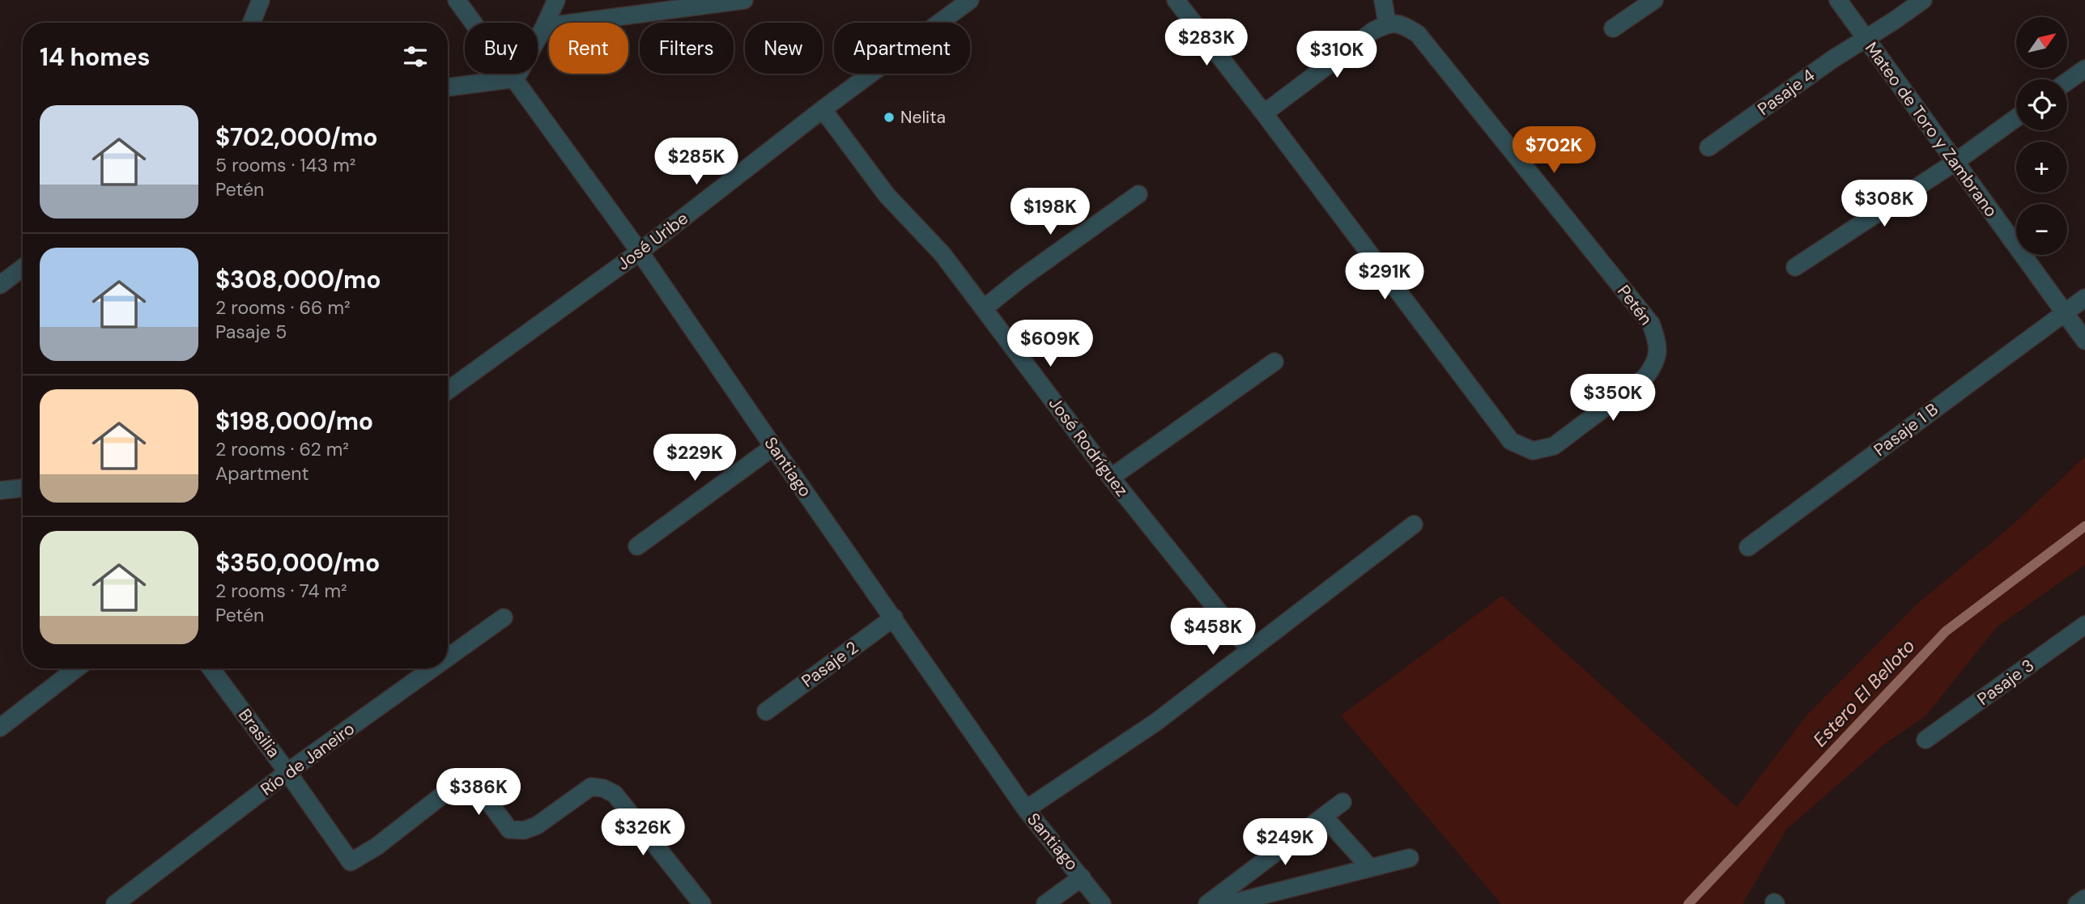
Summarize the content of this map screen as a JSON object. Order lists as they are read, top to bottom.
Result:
{
  "streets": {
    "street": [
      "Pasaje 4",
      "Mateo de Toro y Zambrano",
      "José Uribe",
      "Petén",
      "Pasaje 1 B",
      "José Rodríguez",
      "Santiago",
      "Pasaje 2",
      "Pasaje 3",
      "Brasilia",
      "Río de Janeiro"
    ]
  },
  "crossings": [
    ["Pasaje 4", "Mateo de Toro y Zambrano"],
    ["Mateo de Toro y Zambrano", "Pasaje 1 B"],
    ["José Uribe", "José Rodríguez"],
    ["José Uribe", "Santiago"],
    ["Santiago", "Pasaje 2"],
    ["Brasilia", "Río de Janeiro"]
  ],
  "water": ["Estero El Belloto"],
  "places": ["Nelita"],
  "north": "top right",
  "page": {
    "map_buttons": ["+", "−"],
    "price": [
      "$283K",
      "$310K",
      "$702K",
      "$285K",
      "$308K",
      "$198K",
      "$291K",
      "$609K",
      "$350K",
      "$229K",
      "$458K",
      "$386K",
      "$326K",
      "$249K"
    ],
    "chip": [
      "Buy",
      "Rent",
      "Filters",
      "New",
      "Apartment"
    ],
    "heading": "14 homes",
    "list": [
      {
        "name": "$702,000/mo",
        "note": "5 rooms · 143 m² · Petén"
      },
      {
        "name": "$308,000/mo",
        "note": "2 rooms · 66 m² · Pasaje 5"
      },
      {
        "name": "$198,000/mo",
        "note": "2 rooms · 62 m² · Apartment"
      },
      {
        "name": "$350,000/mo",
        "note": "2 rooms · 74 m² · Petén"
      }
    ]
  }
}
